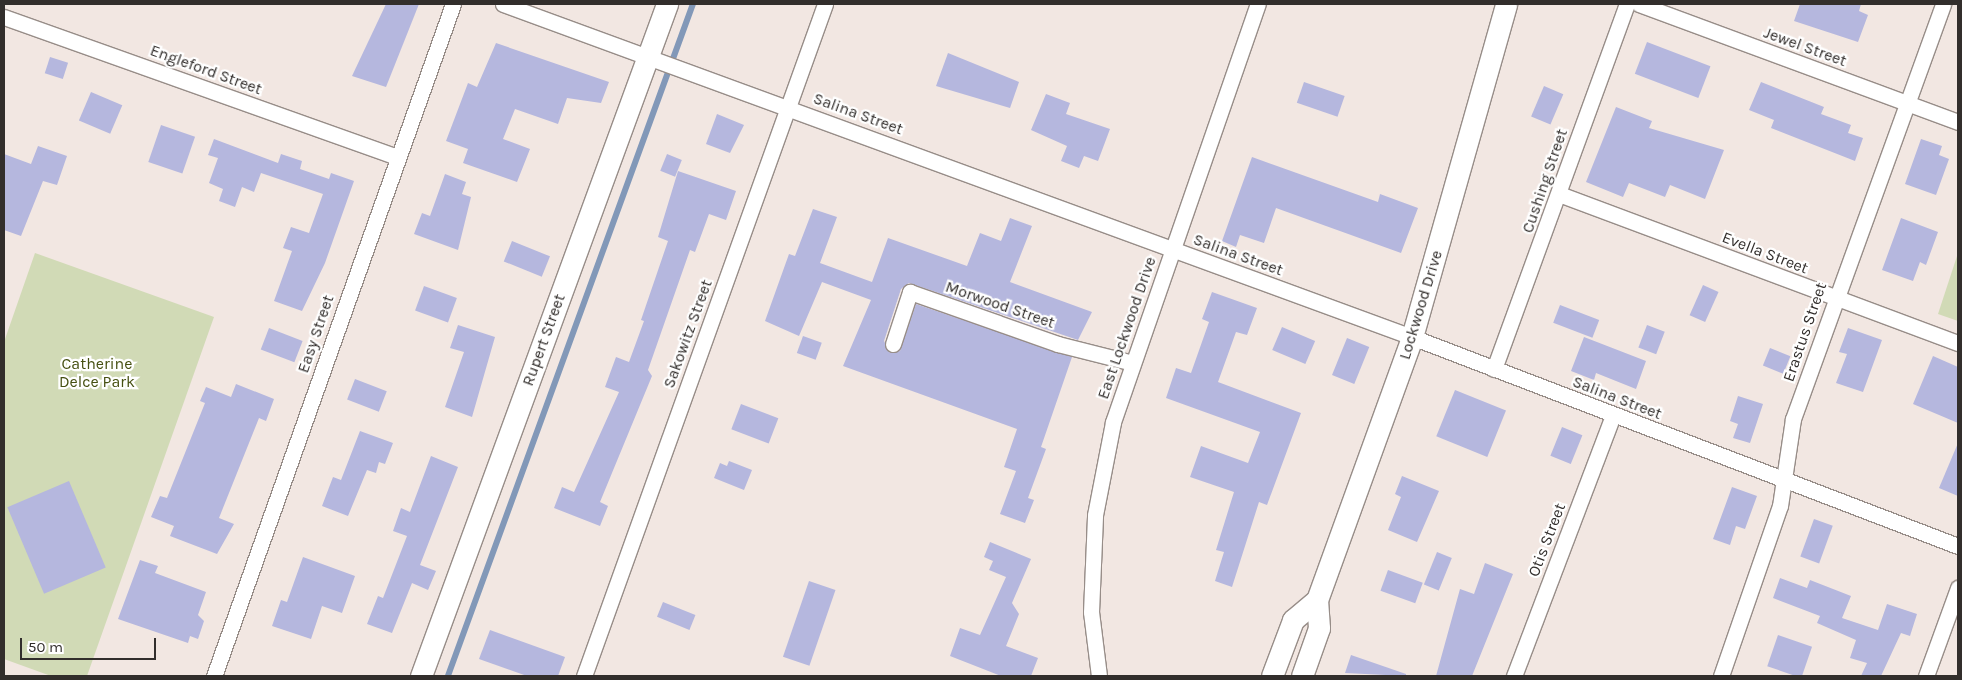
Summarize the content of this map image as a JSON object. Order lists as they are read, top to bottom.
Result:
{
  "streets": {
    "main road": ["Lockwood Drive", "Rupert Street"],
    "street": [
      "Jewel Street",
      "Engleford Street",
      "Salina Street",
      "Cushing Street",
      "Evella Street",
      "Morwood Street",
      "East Lockwood Drive",
      "Erastus Street",
      "Easy Street",
      "Sakowitz Street",
      "Otis Street"
    ]
  },
  "crossings": [
    ["Jewel Street", "Erastus Street"],
    ["Engleford Street", "Easy Street"],
    ["Salina Street", "Cushing Street"],
    ["Salina Street", "Lockwood Drive"],
    ["Salina Street", "East Lockwood Drive"],
    ["Salina Street", "Erastus Street"],
    ["Salina Street", "Sakowitz Street"],
    ["Salina Street", "Rupert Street"],
    ["Salina Street", "Otis Street"],
    ["Cushing Street", "Evella Street"],
    ["Evella Street", "Erastus Street"],
    ["Morwood Street", "East Lockwood Drive"]
  ],
  "parks": ["Catherine Delce Park"],
  "scale_bar": "50 m"
}
